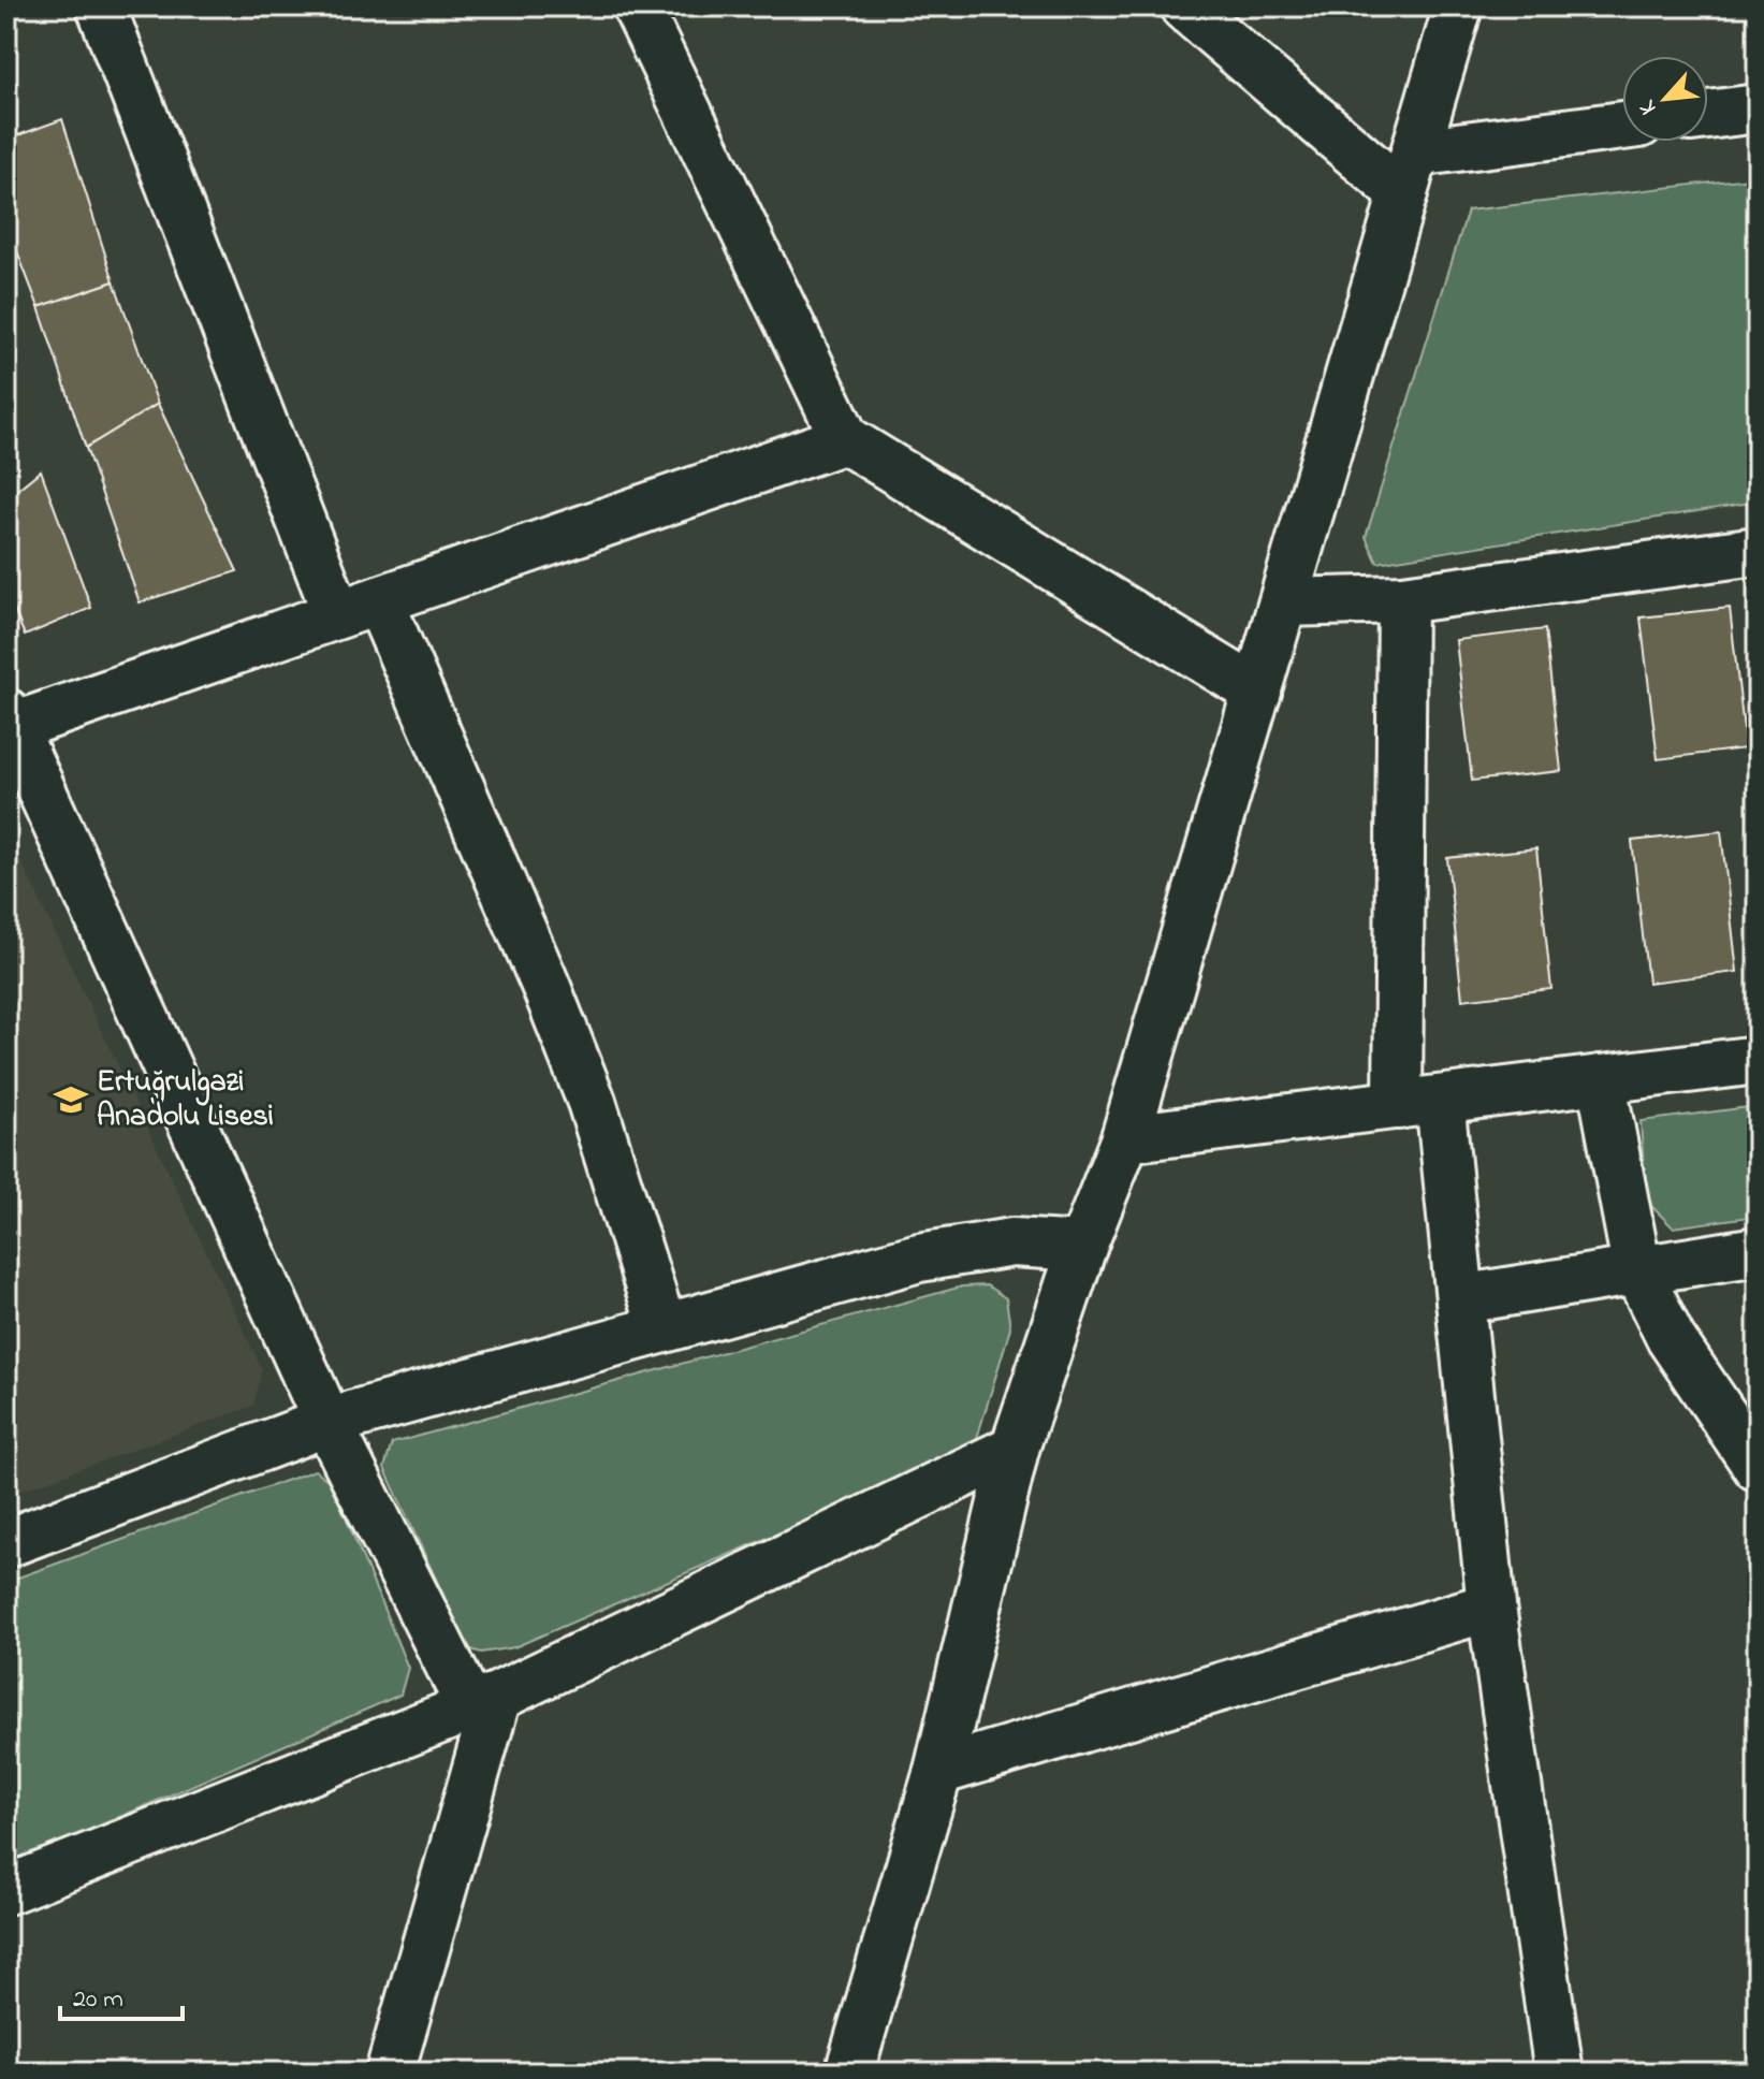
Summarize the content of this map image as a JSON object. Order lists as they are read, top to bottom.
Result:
{
  "places": {
    "school or university": ["Ertuğrulgazi Anadolu Lisesi"]
  },
  "scale_bar": "20 m",
  "north": "bottom left"
}
